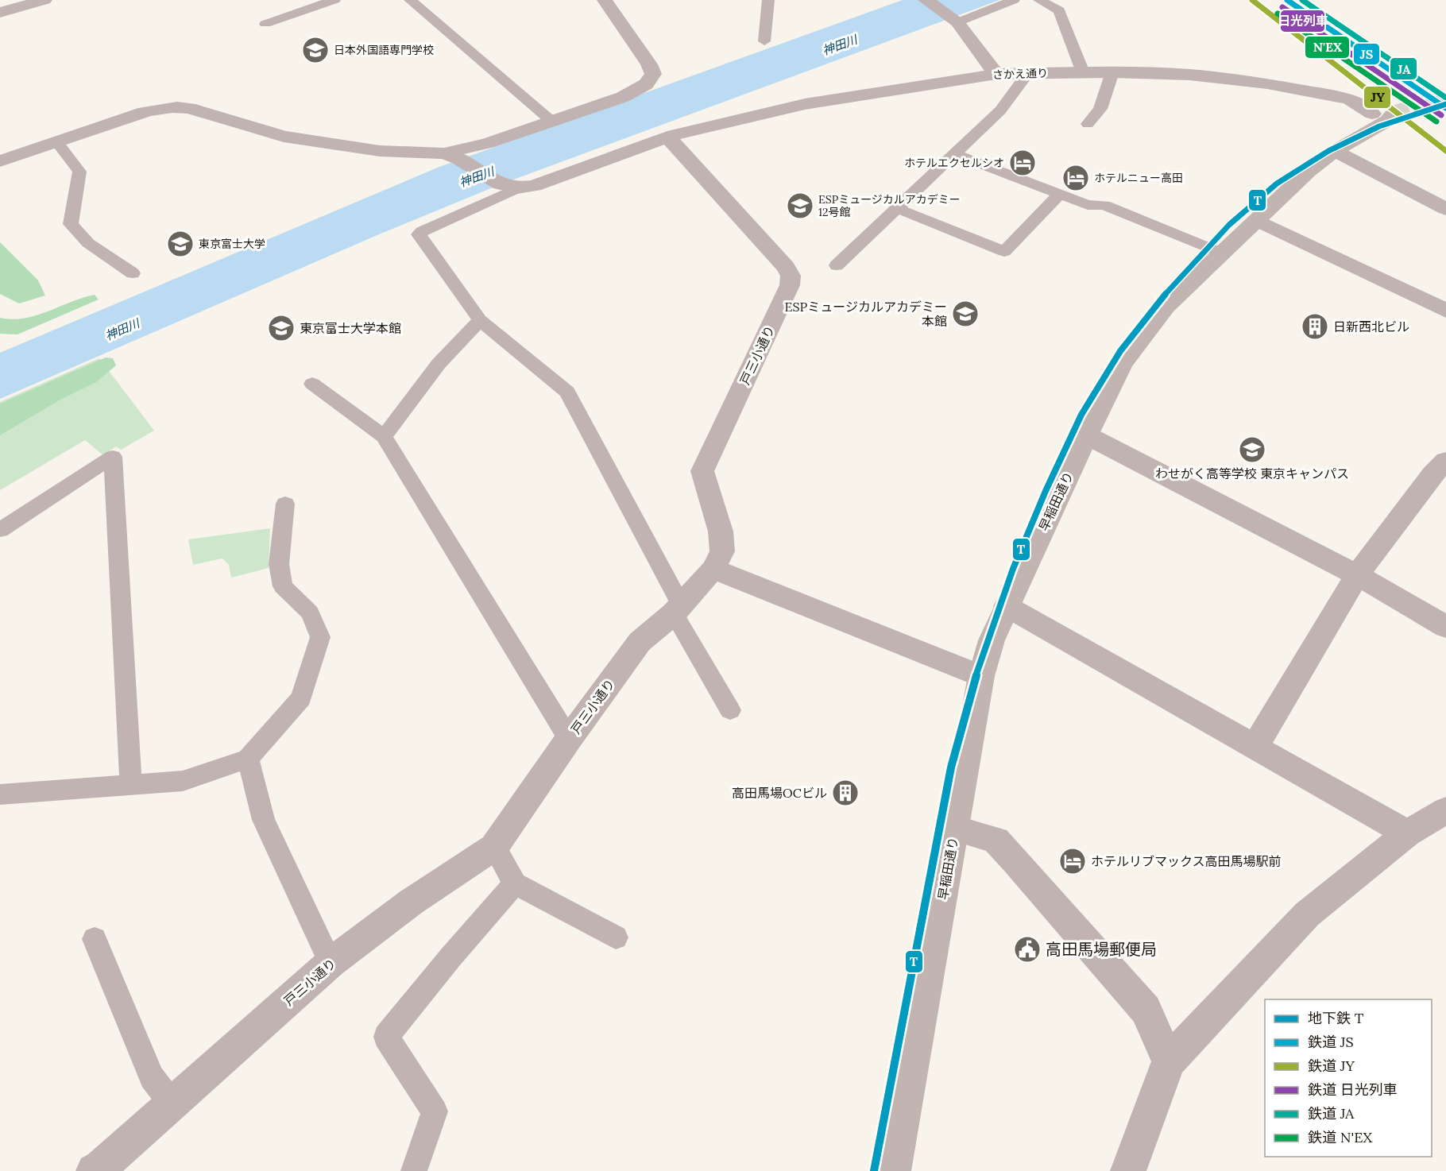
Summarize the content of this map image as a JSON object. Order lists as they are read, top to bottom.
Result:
{
  "streets": {
    "main road": ["早稲田通り"],
    "street": ["さかえ通り", "戸三小通り"]
  },
  "crossings": [
    ["さかえ通り", "戸三小通り"]
  ],
  "water": ["神田川"],
  "places": {
    "school or university": [
      "日本外国語専門学校",
      "ESPミュージカルアカデミー 12号館",
      "東京富士大学",
      "ESPミュージカルアカデミー 本館",
      "東京富士大学本館",
      "わせがく高等学校 東京キャンパス"
    ],
    "hotel": ["ホテルエクセルシオ", "ホテルニュー高田", "ホテルリブマックス高田馬場駅前"],
    "building": ["日新西北ビル", "高田馬場OCビル"],
    "public building": ["高田馬場郵便局"]
  },
  "lines": [
    "rail line JS",
    "rail line JY",
    "rail line JA",
    "rail line 日光列車",
    "rail line N'EX",
    "metro line T"
  ],
  "legend": [
    "地下鉄 T",
    "鉄道 JS",
    "鉄道 JY",
    "鉄道 日光列車",
    "鉄道 JA",
    "鉄道 N'EX"
  ]
}
